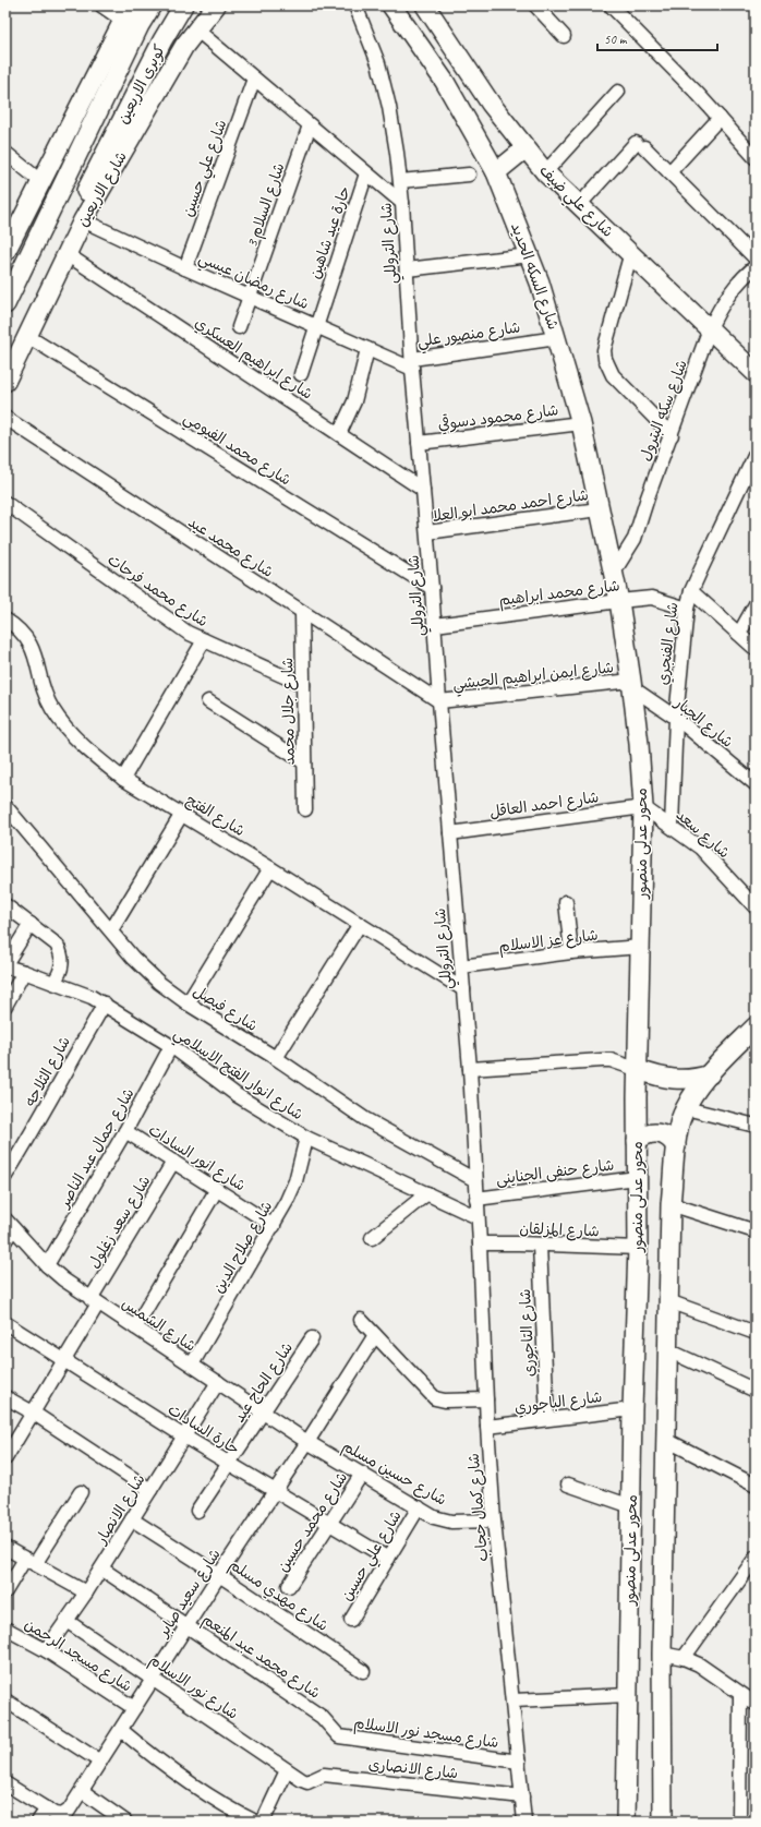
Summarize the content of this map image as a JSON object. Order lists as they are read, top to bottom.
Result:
{
  "streets": {
    "main road": [
      "كوبرى الاربعين",
      "شارع الاربعين",
      "شارع علي ضيف",
      "شارع السكه الحديد",
      "محور عدلى منصور"
    ],
    "street": [
      "شارع علي حسين",
      "شارع السلام 3",
      "حارة عيد شاهين",
      "شارع التروللي",
      "شارع رمضان عيسي",
      "شارع منصور علي",
      "شارع ابراهيم العسكري",
      "شارع سكه البترول",
      "شارع محمود دسوقي",
      "شارع محمد الفيومي",
      "شارع احمد محمد ابو العلا",
      "شارع محمد عيد",
      "شارع محمد فرحات",
      "شارع محمد ابراهيم",
      "شارع الفنجري",
      "شارع ايمن ابراهيم الحبشي",
      "شارع جلال محمد",
      "شارع الجبار",
      "شارع احمد العاقل",
      "شارع الفتح",
      "شارع سعد",
      "شارع عز الاسلام",
      "شارع فيصل",
      "شارع الثلاجه",
      "شارع انوار الفتح الاسلامي",
      "شارع جمال عبد الناصر",
      "شارع انور السادات",
      "شارع حنفى الجناينى",
      "شارع سعد زغلول",
      "شارع المزلقان",
      "شارع صلاح الدين",
      "شارع الشمس",
      "شارع التاجوري",
      "شارع الحاج عيد",
      "شارع الباجوري",
      "حارة السادات",
      "شارع حسين مسلم",
      "شارع كمال حجاب",
      "شارع الانصار",
      "شارع محمد حسين",
      "شارع سعيد صابر",
      "شارع مهدي مسلم",
      "شارع مسجد الرحمن",
      "شارع محمد عبد المنعم",
      "شارع نور الاسلام",
      "شارع مسجد نور الاسلام",
      "شارع الانصارى"
    ]
  },
  "crossings": [
    ["شارع علي حسين", "شارع رمضان عيسي"],
    ["شارع علي حسين", "حارة السادات"],
    ["شارع علي حسين", "شارع حسين مسلم"],
    ["شارع الاربعين", "شارع رمضان عيسي"],
    ["شارع الاربعين", "شارع ابراهيم العسكري"],
    ["شارع الاربعين", "شارع محمد الفيومي"],
    ["شارع علي ضيف", "شارع سكه البترول"],
    ["شارع السلام 3", "شارع رمضان عيسي"],
    ["حارة عيد شاهين", "شارع رمضان عيسي"],
    ["شارع التروللي", "شارع رمضان عيسي"],
    ["شارع التروللي", "شارع منصور علي"],
    ["شارع التروللي", "شارع ابراهيم العسكري"],
    ["شارع التروللي", "شارع محمود دسوقي"],
    ["شارع التروللي", "شارع محمد الفيومي"],
    ["شارع التروللي", "شارع احمد محمد ابو العلا"],
    ["شارع التروللي", "شارع محمد عيد"],
    ["شارع التروللي", "شارع محمد ابراهيم"],
    ["شارع التروللي", "شارع ايمن ابراهيم الحبشي"],
    ["شارع التروللي", "شارع احمد العاقل"],
    ["شارع التروللي", "شارع الفتح"],
    ["شارع التروللي", "شارع عز الاسلام"],
    ["شارع التروللي", "شارع فيصل"],
    ["شارع التروللي", "شارع حنفى الجناينى"],
    ["شارع التروللي", "شارع كمال حجاب"],
    ["شارع السكه الحديد", "شارع منصور علي"],
    ["شارع السكه الحديد", "شارع سكه البترول"],
    ["شارع السكه الحديد", "شارع محمود دسوقي"],
    ["شارع السكه الحديد", "شارع احمد محمد ابو العلا"],
    ["شارع السكه الحديد", "محور عدلى منصور"],
    ["شارع رمضان عيسي", "شارع منصور علي"],
    ["شارع سكه البترول", "محور عدلى منصور"],
    ["شارع محمد عيد", "شارع ايمن ابراهيم الحبشي"],
    ["شارع محمد عيد", "شارع جلال محمد"],
    ["شارع محمد فرحات", "شارع جلال محمد"],
    ["شارع محمد ابراهيم", "شارع الفنجري"],
    ["شارع محمد ابراهيم", "محور عدلى منصور"],
    ["شارع الفنجري", "شارع الجبار"],
    ["شارع الفنجري", "شارع سعد"],
    ["شارع ايمن ابراهيم الحبشي", "شارع الجبار"],
    ["شارع ايمن ابراهيم الحبشي", "محور عدلى منصور"],
    ["شارع الجبار", "محور عدلى منصور"],
    ["شارع احمد العاقل", "شارع سعد"],
    ["شارع احمد العاقل", "محور عدلى منصور"],
    ["شارع سعد", "محور عدلى منصور"],
    ["محور عدلى منصور", "شارع عز الاسلام"],
    ["محور عدلى منصور", "شارع حنفى الجناينى"],
    ["محور عدلى منصور", "شارع المزلقان"],
    ["محور عدلى منصور", "شارع الباجوري"],
    ["شارع فيصل", "شارع حنفى الجناينى"],
    ["شارع فيصل", "شارع كمال حجاب"],
    ["شارع الثلاجه", "شارع انوار الفتح الاسلامي"],
    ["شارع انوار الفتح الاسلامي", "شارع جمال عبد الناصر"],
    ["شارع انوار الفتح الاسلامي", "شارع صلاح الدين"],
    ["شارع انوار الفتح الاسلامي", "شارع كمال حجاب"],
    ["شارع جمال عبد الناصر", "شارع انور السادات"],
    ["شارع جمال عبد الناصر", "شارع الشمس"],
    ["شارع انور السادات", "شارع سعد زغلول"],
    ["شارع انور السادات", "شارع صلاح الدين"],
    ["شارع حنفى الجناينى", "شارع كمال حجاب"],
    ["شارع سعد زغلول", "شارع الشمس"],
    ["شارع سعد زغلول", "حارة السادات"],
    ["شارع المزلقان", "شارع التاجوري"],
    ["شارع المزلقان", "شارع كمال حجاب"],
    ["شارع صلاح الدين", "شارع الشمس"],
    ["شارع الشمس", "شارع الحاج عيد"],
    ["شارع الشمس", "شارع حسين مسلم"],
    ["شارع الشمس", "شارع الانصار"],
    ["شارع الشمس", "شارع سعيد صابر"],
    ["شارع التاجوري", "شارع الباجوري"],
    ["شارع الحاج عيد", "حارة السادات"],
    ["شارع الباجوري", "شارع كمال حجاب"],
    ["حارة السادات", "شارع الانصار"],
    ["حارة السادات", "شارع محمد حسين"],
    ["حارة السادات", "شارع سعيد صابر"],
    ["شارع حسين مسلم", "شارع كمال حجاب"],
    ["شارع حسين مسلم", "شارع محمد حسين"],
    ["شارع حسين مسلم", "شارع سعيد صابر"],
    ["شارع كمال حجاب", "شارع مسجد نور الاسلام"],
    ["شارع كمال حجاب", "شارع الانصارى"],
    ["شارع الانصار", "شارع مهدي مسلم"],
    ["شارع الانصار", "شارع مسجد الرحمن"],
    ["شارع الانصار", "شارع محمد عبد المنعم"],
    ["شارع الانصار", "شارع نور الاسلام"],
    ["شارع سعيد صابر", "شارع مهدي مسلم"],
    ["شارع سعيد صابر", "شارع مسجد الرحمن"],
    ["شارع سعيد صابر", "شارع محمد عبد المنعم"],
    ["شارع سعيد صابر", "شارع نور الاسلام"],
    ["شارع محمد عبد المنعم", "شارع مسجد نور الاسلام"],
    ["شارع نور الاسلام", "شارع الانصارى"]
  ],
  "scale_bar": "50 m"
}
